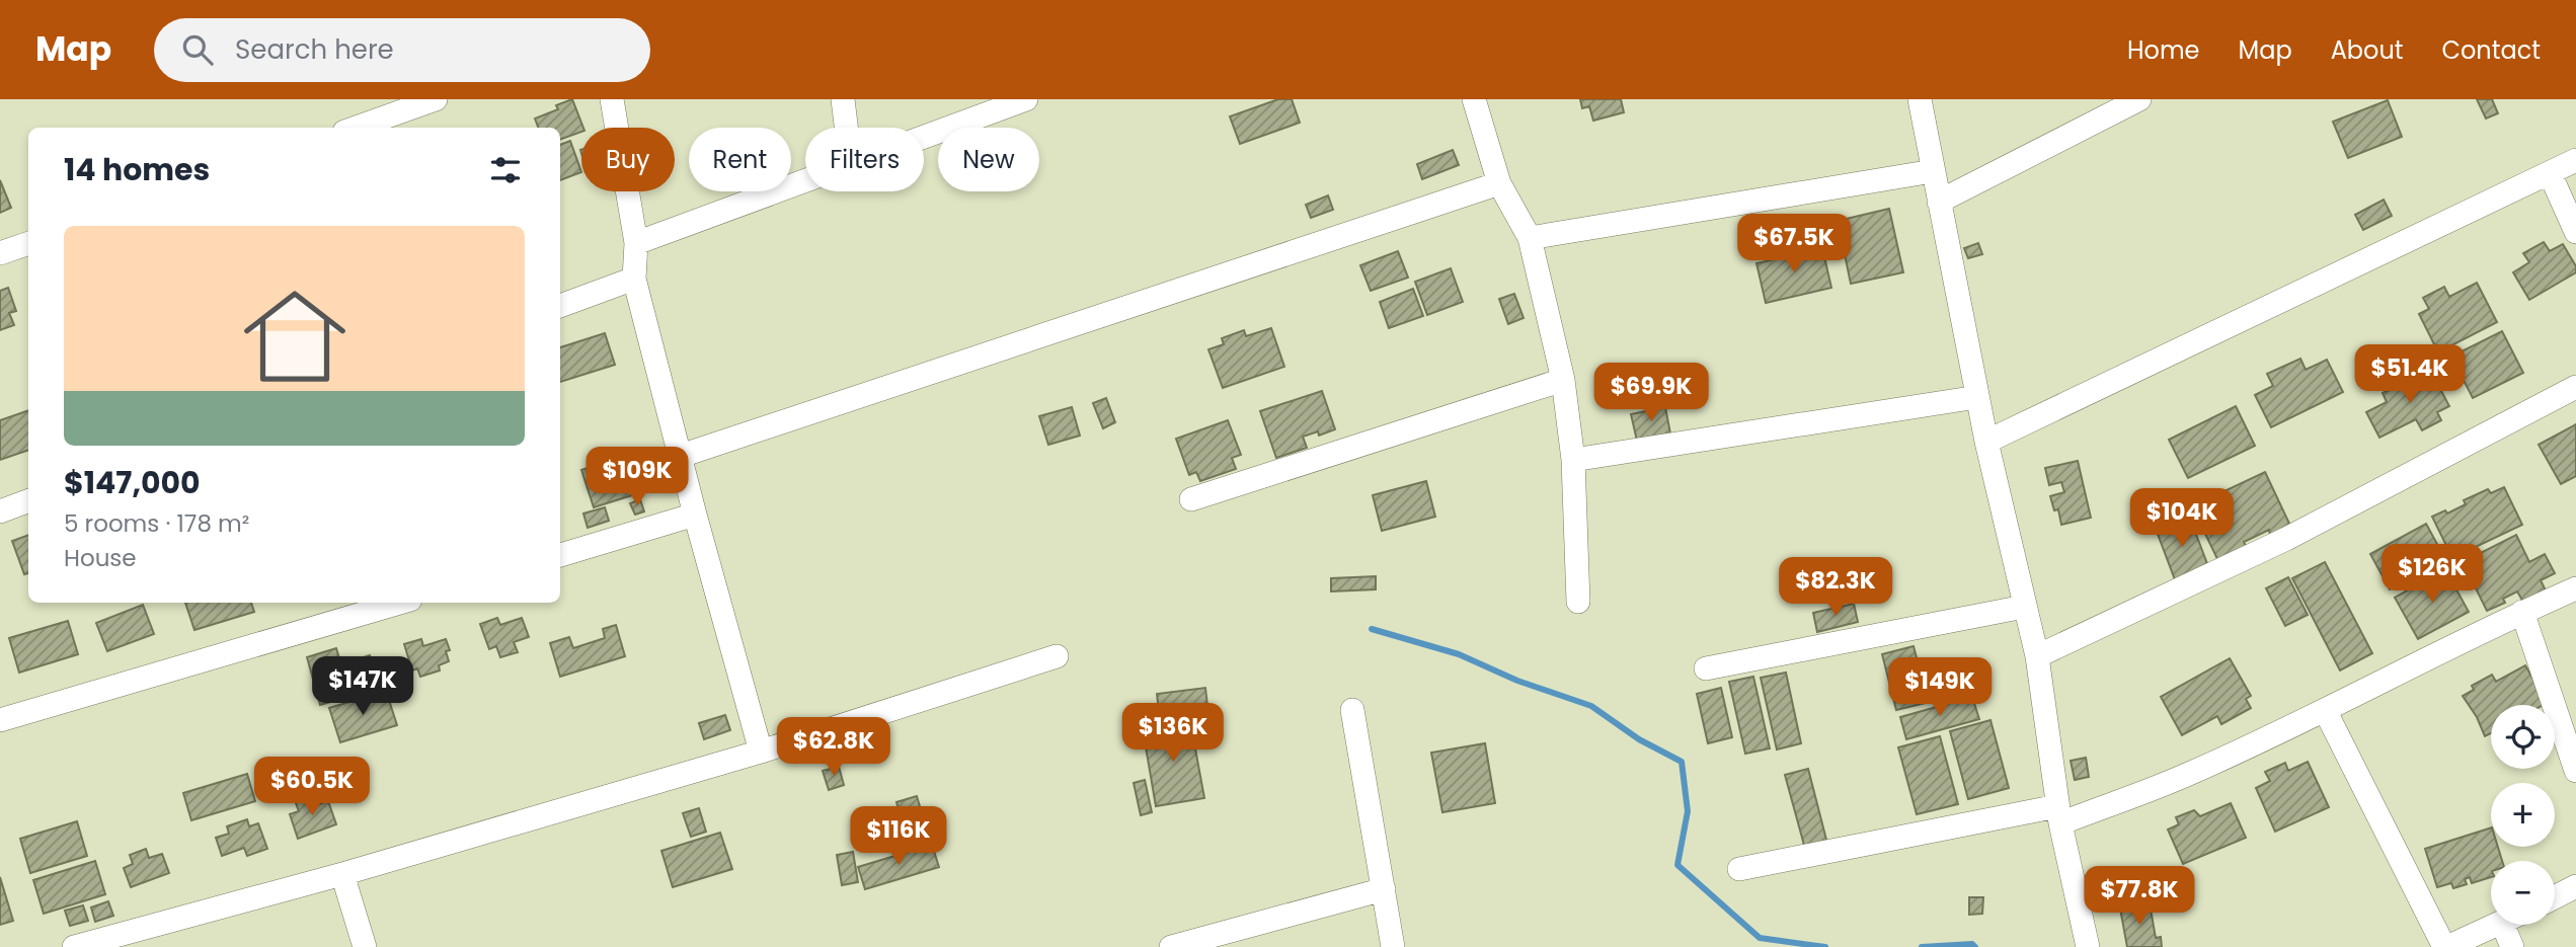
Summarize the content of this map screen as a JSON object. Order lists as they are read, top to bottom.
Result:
{
  "page": {
    "header": "Map",
    "search": "Search here",
    "nav": [
      "Home",
      "Map",
      "About",
      "Contact"
    ],
    "chip": [
      "Buy",
      "Rent",
      "Filters",
      "New"
    ],
    "heading": "14 homes",
    "list": [
      {
        "name": "$147,000",
        "note": "5 rooms · 178 m² · House"
      }
    ],
    "price": [
      "$67.5K",
      "$51.4K",
      "$69.9K",
      "$109K",
      "$104K",
      "$126K",
      "$82.3K",
      "$147K",
      "$149K",
      "$136K",
      "$62.8K",
      "$60.5K",
      "$116K",
      "$77.8K"
    ],
    "map_buttons": ["+", "−"]
  }
}
